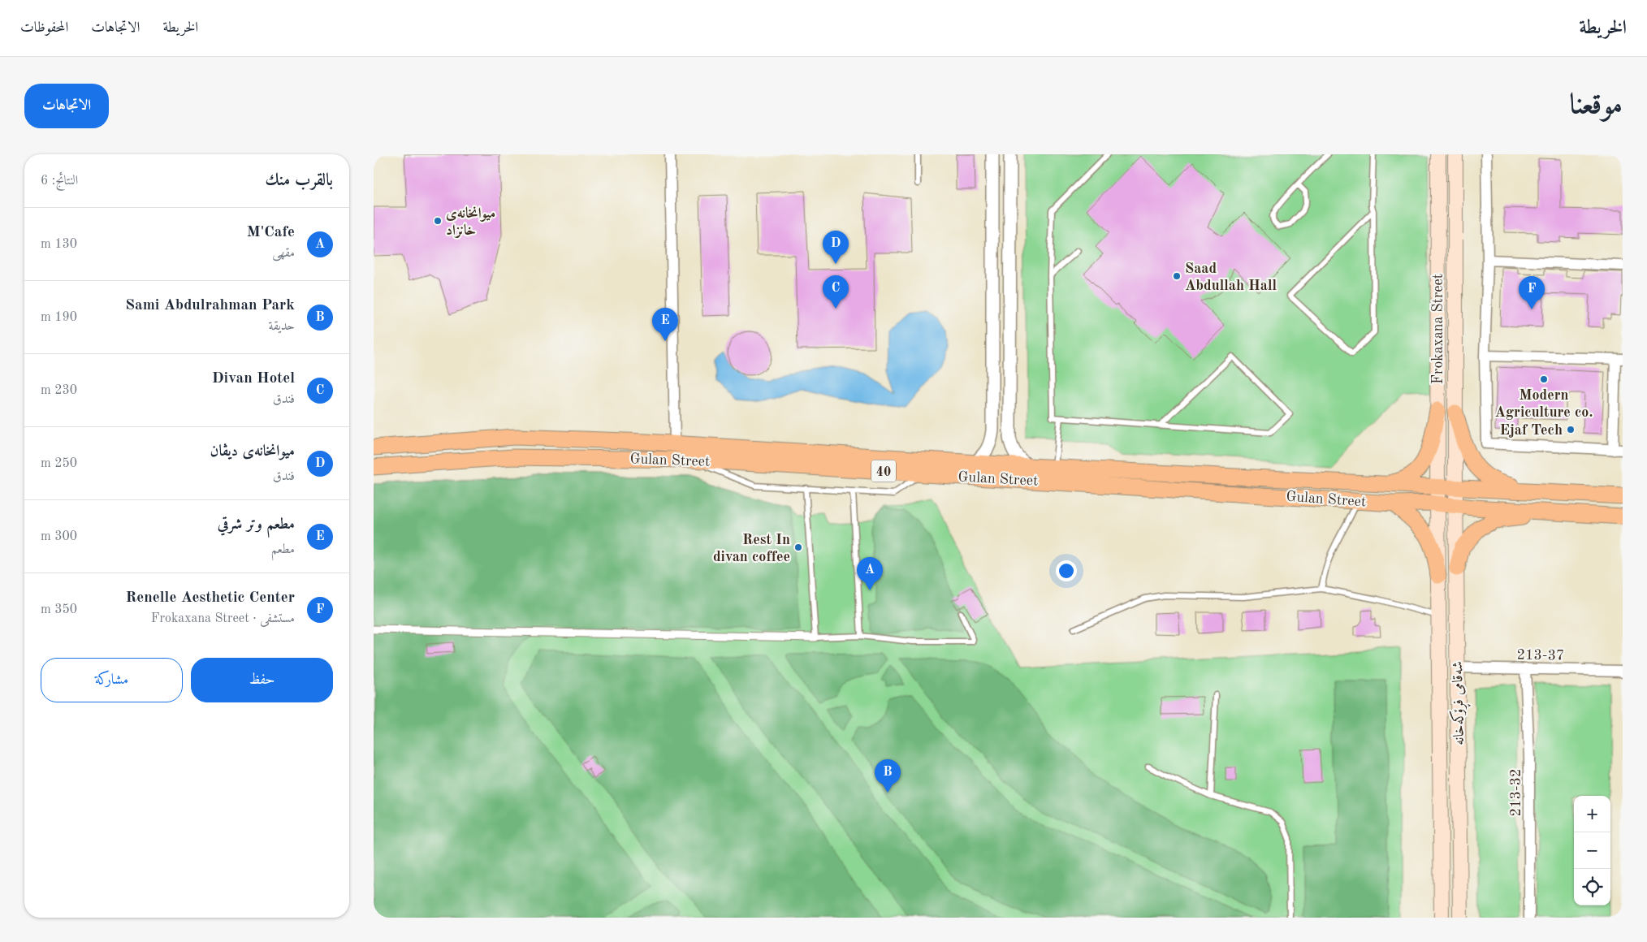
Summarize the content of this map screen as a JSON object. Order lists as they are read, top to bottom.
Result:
{
  "streets": {
    "main road": [
      "Frokaxana Street",
      "Gulan Street",
      "40",
      "شەقامی فڕۆکەخانە"
    ],
    "street": ["213-37", "213-32"]
  },
  "crossings": [
    ["Frokaxana Street", "Gulan Street"],
    ["Frokaxana Street", "شەقامی فڕۆکەخانە"],
    ["Gulan Street", "شەقامی فڕۆکەخانە"],
    ["213-37", "شەقامی فڕۆکەخانە"],
    ["213-37", "213-32"]
  ],
  "places": [
    "میوانخانەی خانزاد",
    "Saad Abdullah Hall",
    "Modern Agriculture co.",
    "Ejaf Tech",
    "Rest In divan coffee"
  ],
  "page": {
    "header": "الخريطة",
    "nav": ["الخريطة", "الاتجاهات", "المحفوظات"],
    "title": "موقعنا",
    "buttons": [
      "الاتجاهات",
      ["حفظ", "مشاركة"]
    ],
    "heading": ["بالقرب منك", "النتائج: 6"],
    "list": [
      {
        "mark": "A",
        "name": "M'Cafe",
        "note": "مقهى",
        "value": "130 m"
      },
      {
        "mark": "B",
        "name": "Sami Abdulrahman Park",
        "note": "حديقة",
        "value": "190 m"
      },
      {
        "mark": "C",
        "name": "Divan Hotel",
        "note": "فندق",
        "value": "230 m"
      },
      {
        "mark": "D",
        "name": "میوانخانەی دیڤان",
        "note": "فندق",
        "value": "250 m"
      },
      {
        "mark": "E",
        "name": "مطعم وتر شرقي",
        "note": "مطعم",
        "value": "300 m"
      },
      {
        "mark": "F",
        "name": "Renelle Aesthetic Center",
        "note": "مستشفى · Frokaxana Street",
        "value": "350 m"
      }
    ],
    "pins": [
      "D",
      "C",
      "F",
      "E",
      "A",
      "B"
    ],
    "map_buttons": ["+", "−"]
  }
}
